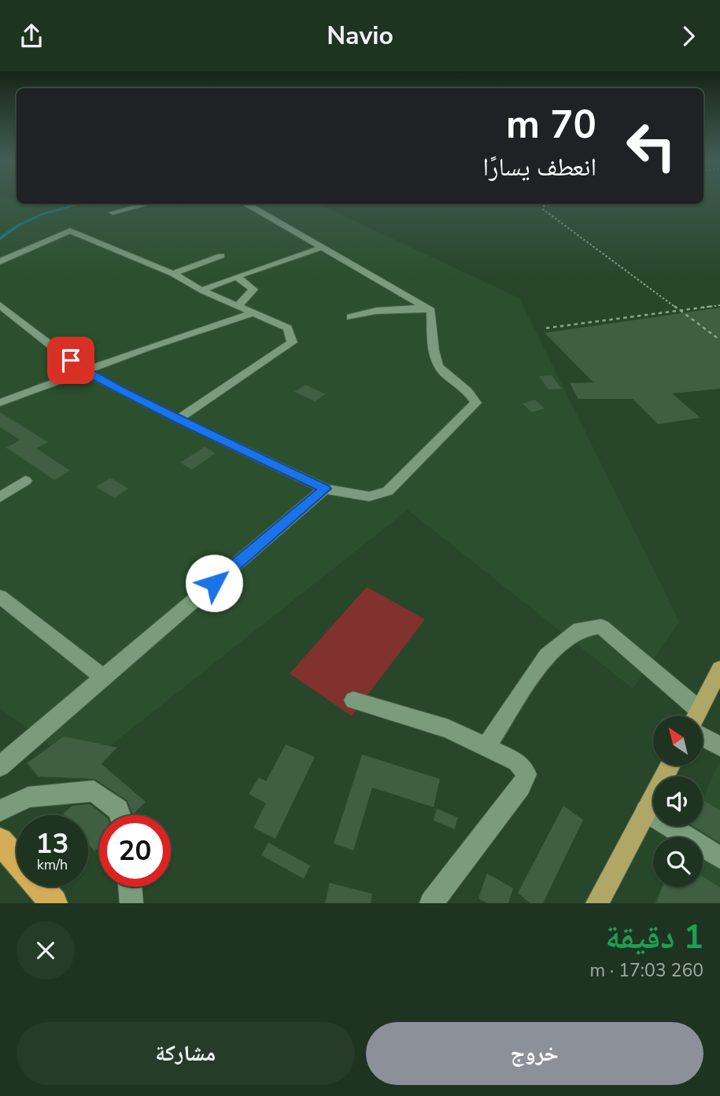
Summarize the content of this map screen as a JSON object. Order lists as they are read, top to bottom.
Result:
{
  "north": "top left",
  "page": {
    "header": "Navio",
    "turn": ["70 m", "انعطف يسارًا"],
    "speed": "13 km/h",
    "limit": "20",
    "heading": ["1 دقيقة", "260 m · 17:03"],
    "buttons": ["خروج", "مشاركة"]
  }
}
